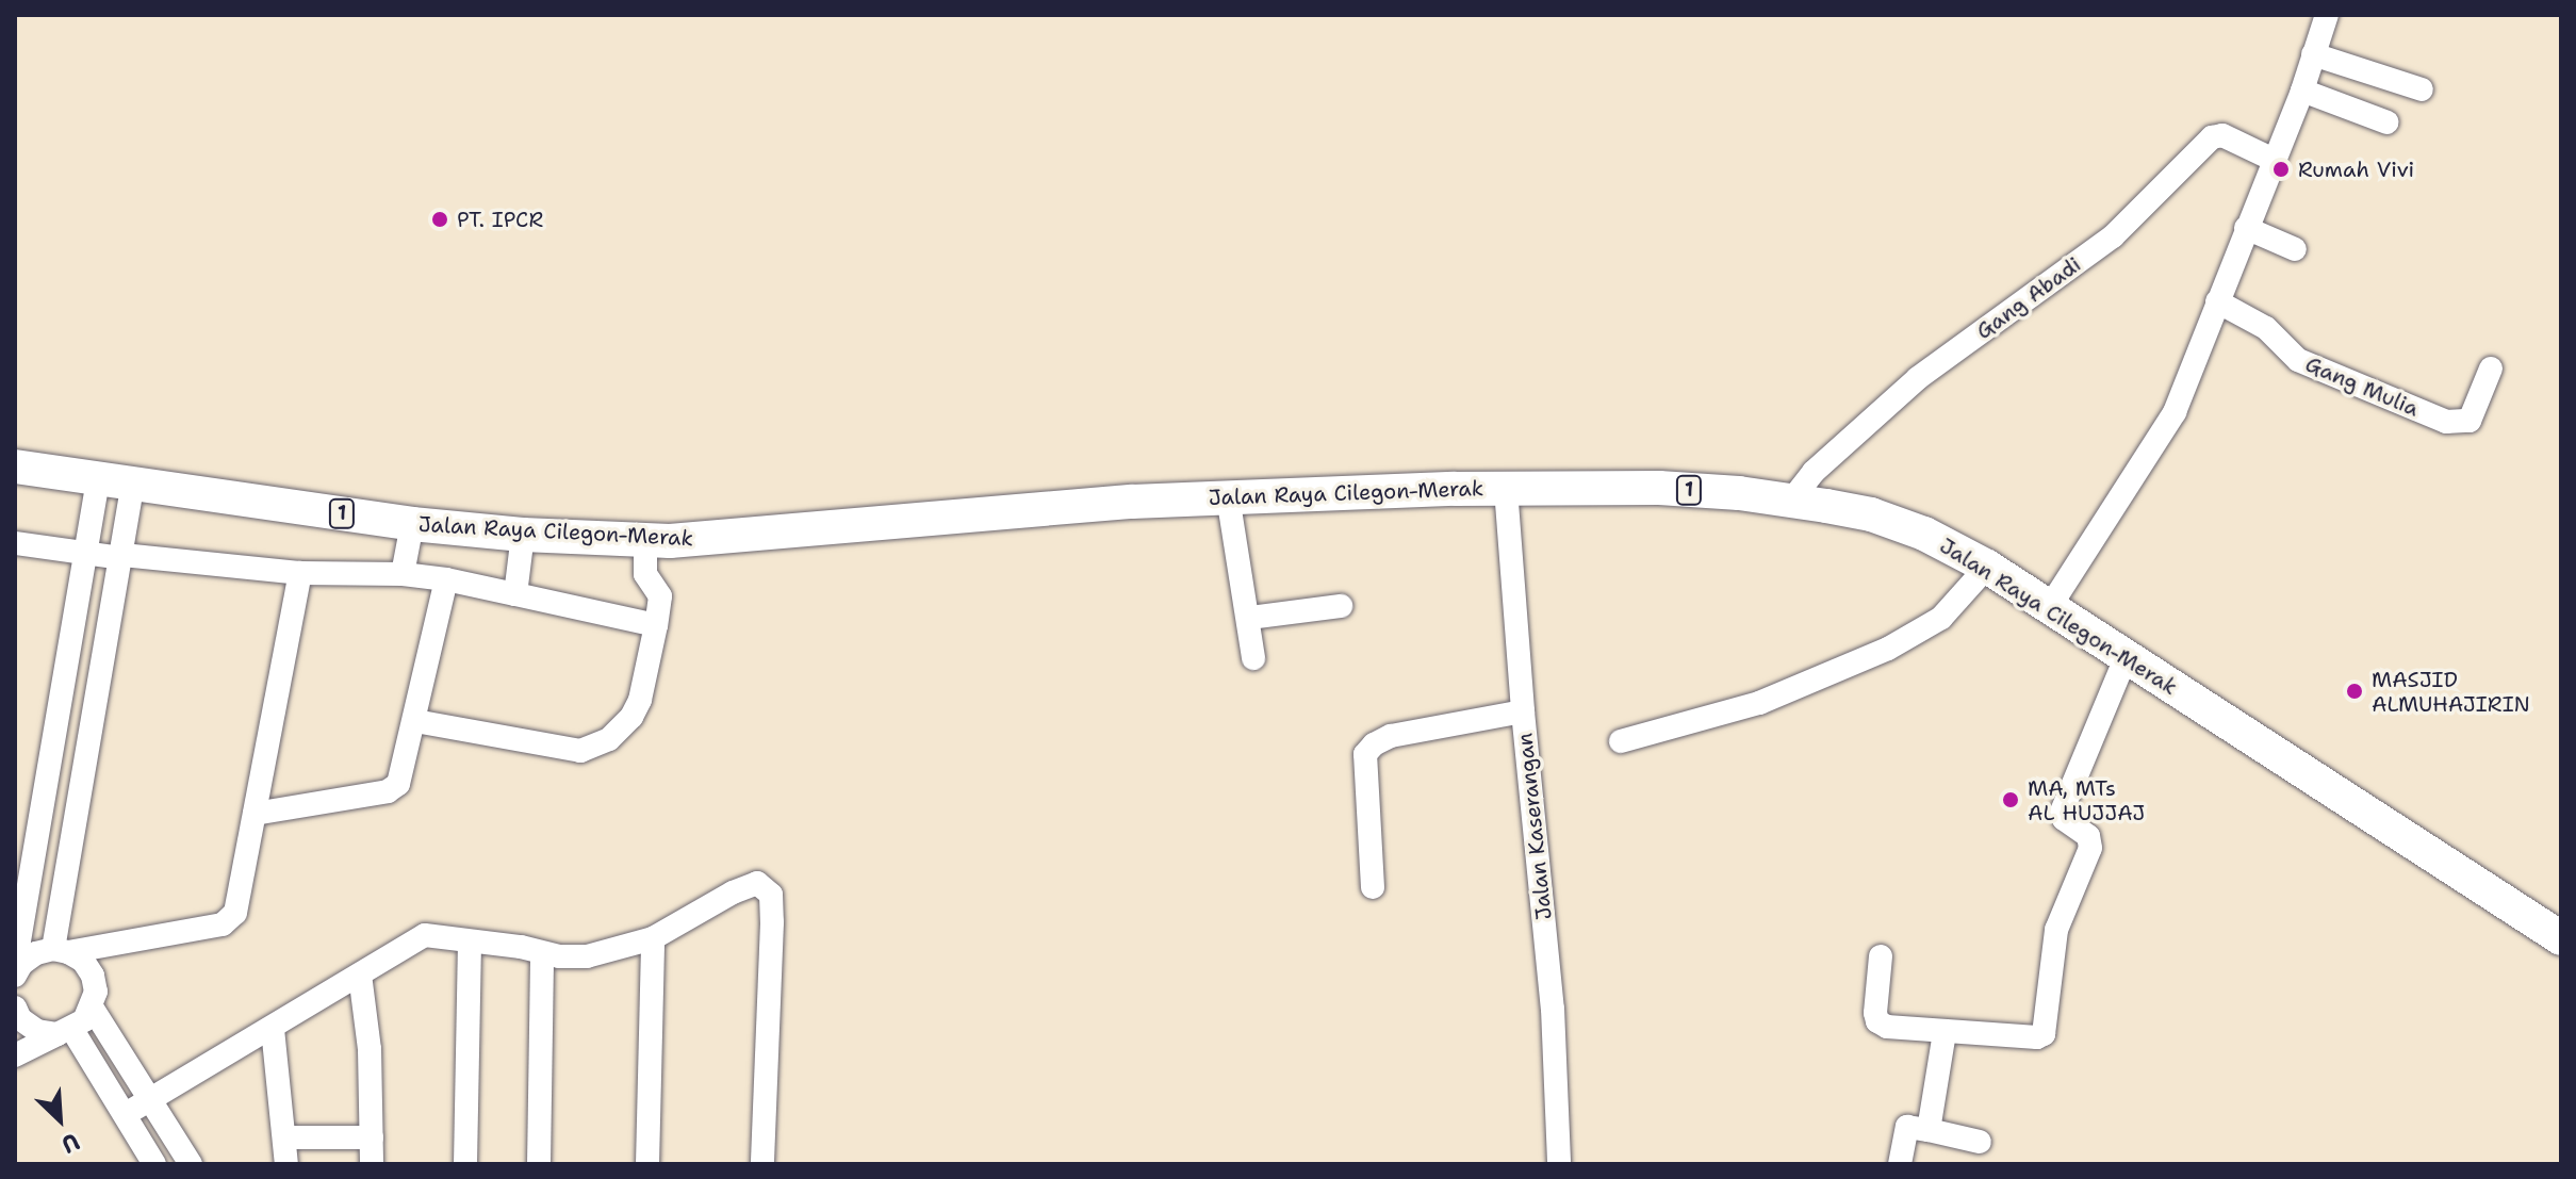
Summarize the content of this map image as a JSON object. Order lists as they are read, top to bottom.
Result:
{
  "streets": {
    "highway": ["1", "Jalan Raya Cilegon-Merak"],
    "street": ["Gang Abadi", "Gang Mulia", "Jalan Kaserangan"]
  },
  "crossings": [
    ["Gang Abadi", "Jalan Raya Cilegon-Merak"],
    ["Jalan Raya Cilegon-Merak", "Jalan Kaserangan"]
  ],
  "places": [
    "Rumah Vivi",
    "PT. IPCR",
    "MASJID ALMUHAJIRIN",
    "MA, MTs AL HUJJAJ"
  ],
  "north": "bottom right"
}
